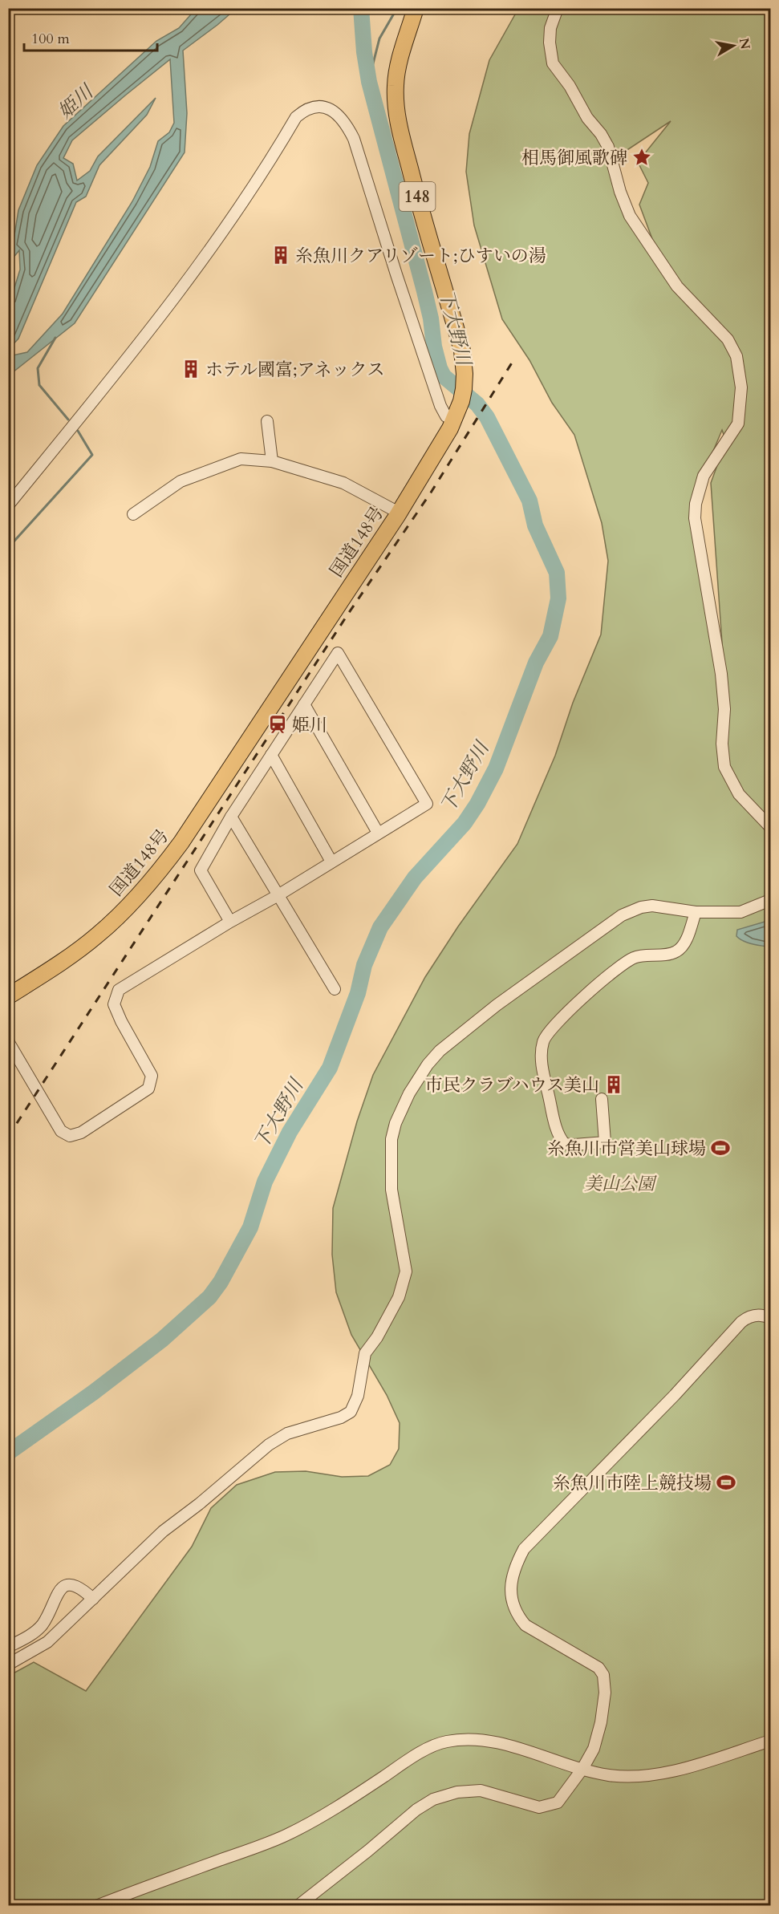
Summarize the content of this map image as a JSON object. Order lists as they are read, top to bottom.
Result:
{
  "streets": {
    "highway": ["148", "国道148号"]
  },
  "water": ["姫川", "下大野川"],
  "parks": ["美山公園"],
  "places": {
    "place": ["相馬御風歌碑"],
    "building": ["糸魚川クアリゾート;ひすいの湯", "ホテル國富;アネックス", "市民クラブハウス美山"],
    "station": ["姫川"],
    "sports": ["糸魚川市営美山球場", "糸魚川市陸上競技場"]
  },
  "scale_bar": "100 m",
  "north": "right"
}
